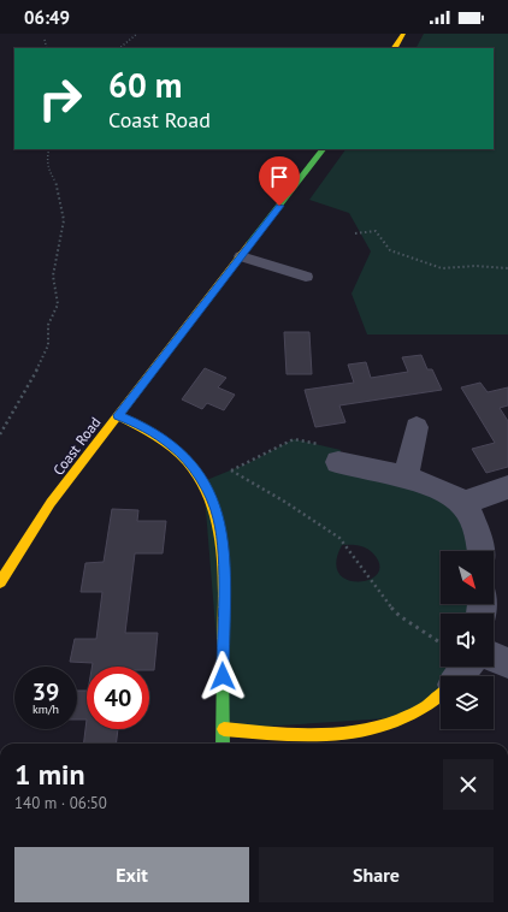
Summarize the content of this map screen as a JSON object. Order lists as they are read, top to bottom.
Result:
{
  "streets": {
    "street": ["Coast Road"]
  },
  "north": "bottom right",
  "page": {
    "status": "06:49",
    "turn": ["60 m", "Coast Road"],
    "speed": "39 km/h",
    "limit": "40",
    "heading": ["1 min", "140 m · 06:50"],
    "buttons": ["Exit", "Share"]
  }
}
